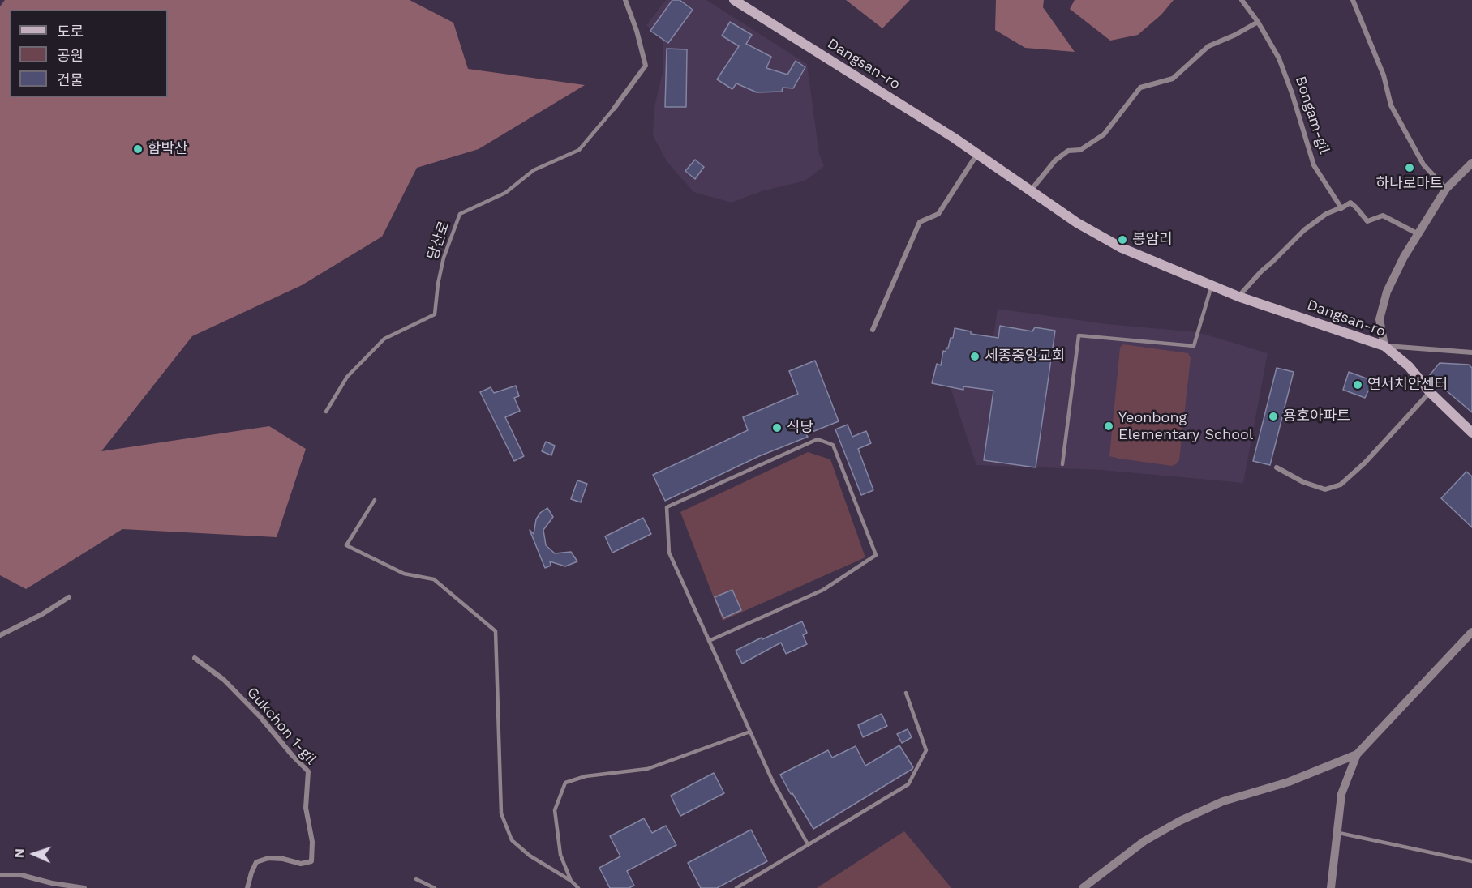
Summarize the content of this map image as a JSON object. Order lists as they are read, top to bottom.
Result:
{
  "streets": {
    "main road": ["Dangsan-ro"],
    "street": ["Bongam-gil", "Gukchon 1-gil"],
    "lane": ["당산로"]
  },
  "places": [
    "함박산",
    "하나로마트",
    "봉암리",
    "세종중앙교회",
    "연서치안센터",
    "용호아파트",
    "Yeonbong Elementary School",
    "식당"
  ],
  "legend": ["도로", "공원", "건물"],
  "north": "left"
}
